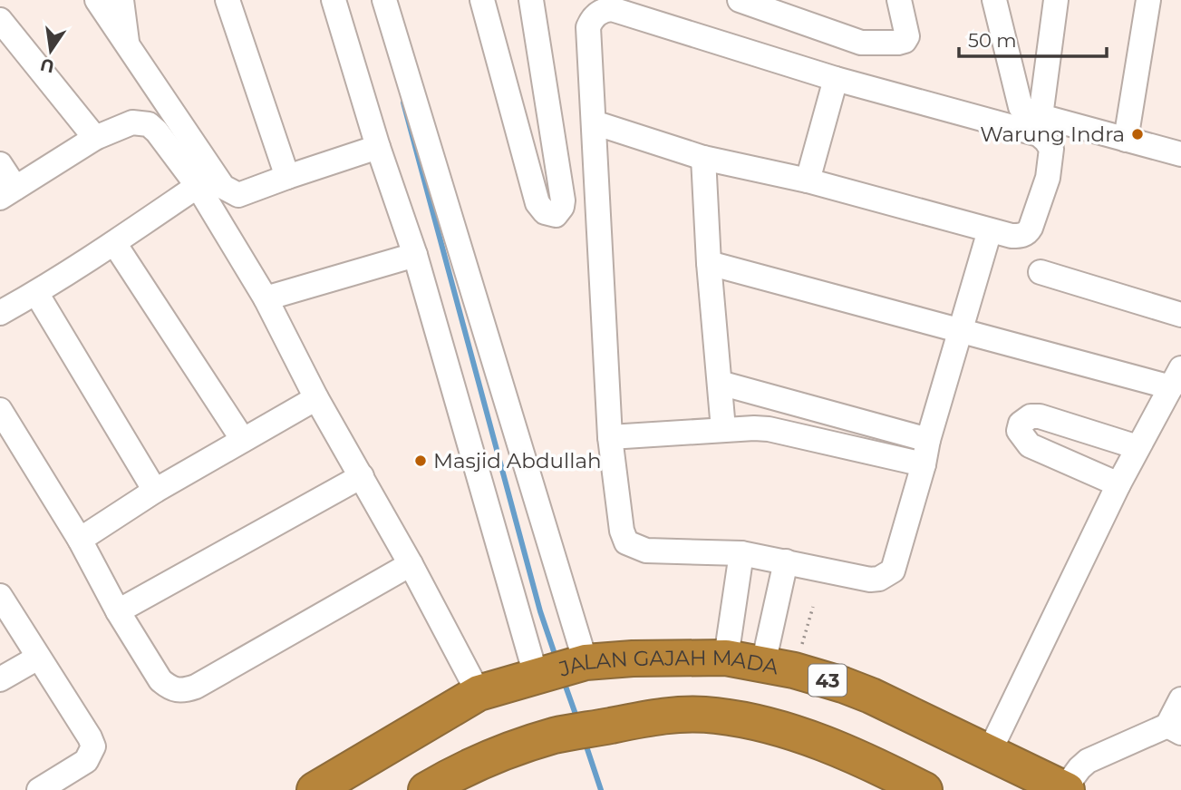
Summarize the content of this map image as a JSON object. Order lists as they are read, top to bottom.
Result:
{
  "streets": {
    "highway": ["JALAN GAJAH MADA", "43"]
  },
  "places": ["Warung Indra", "Masjid Abdullah"],
  "scale_bar": "50 m",
  "north": "bottom"
}
